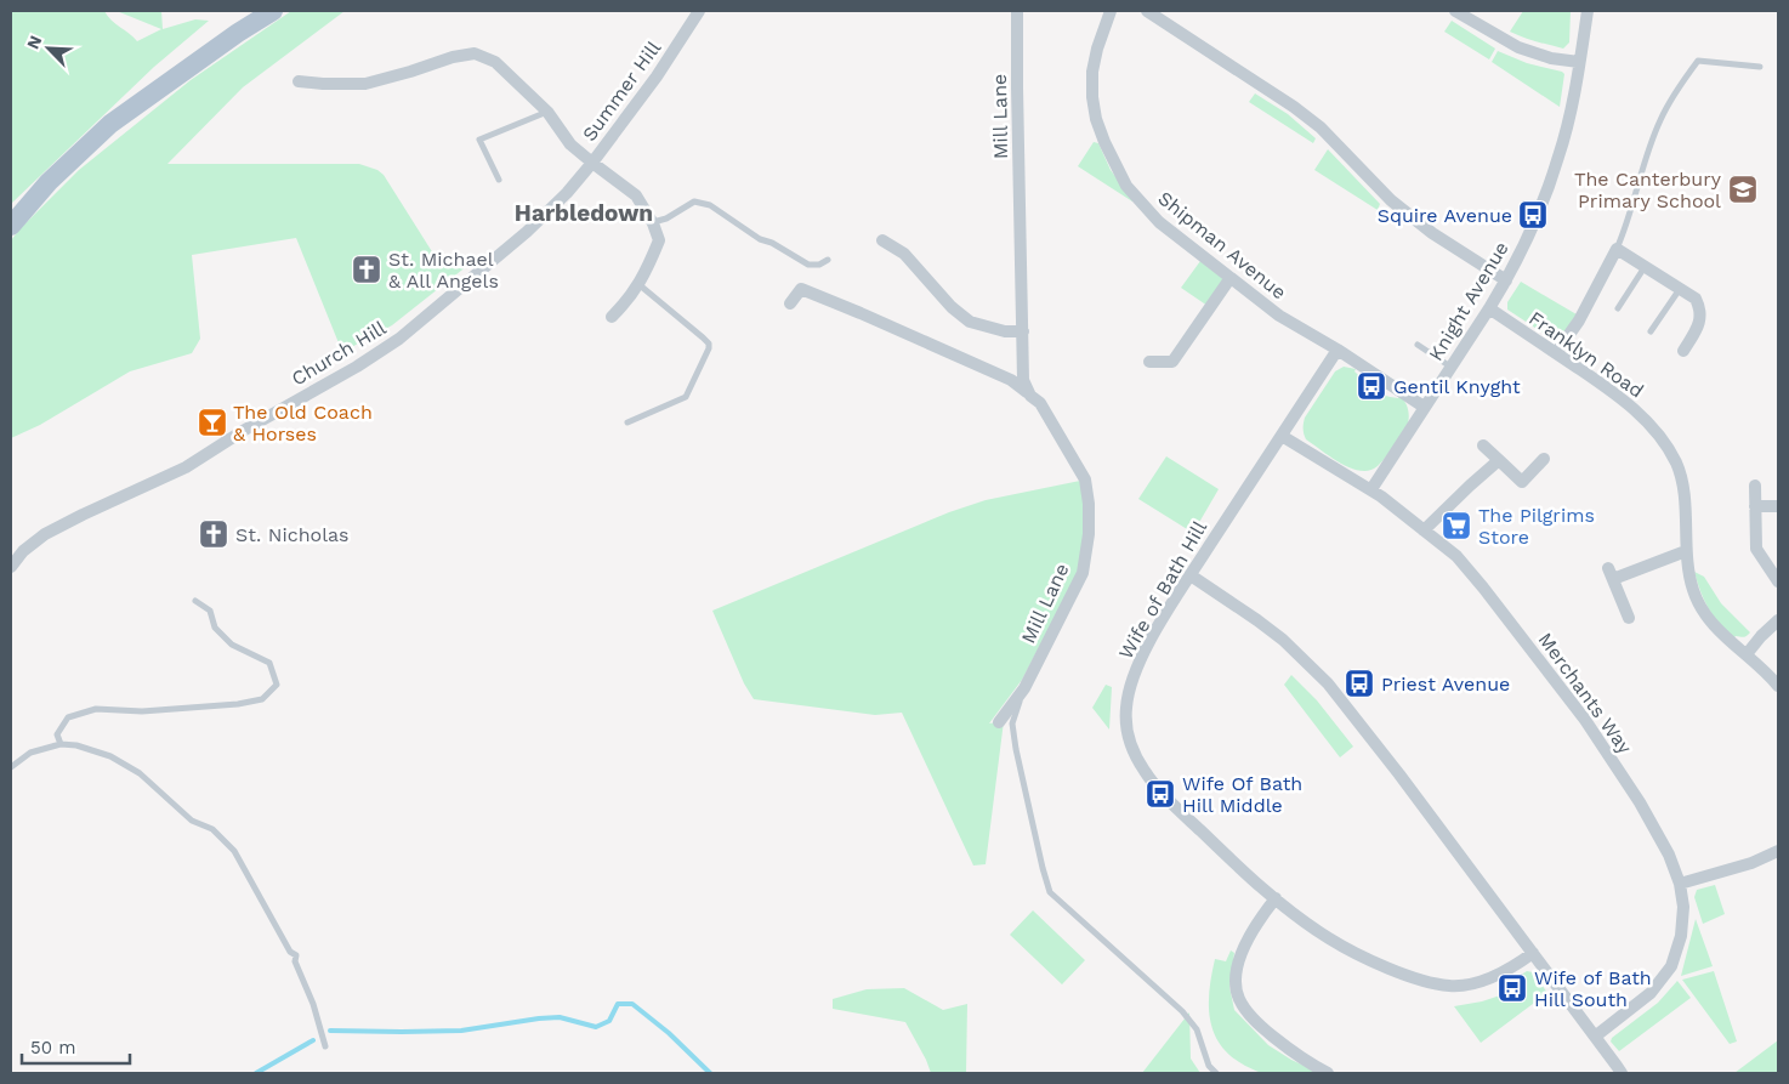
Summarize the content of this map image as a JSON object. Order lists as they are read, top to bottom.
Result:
{
  "streets": {
    "street": [
      "Summer Hill",
      "Mill Lane",
      "Shipman Avenue",
      "Knight Avenue",
      "Church Hill",
      "Franklyn Road",
      "Wife of Bath Hill",
      "Merchants Way"
    ]
  },
  "crossings": [
    ["Summer Hill", "Church Hill"],
    ["Shipman Avenue", "Knight Avenue"],
    ["Shipman Avenue", "Wife of Bath Hill"],
    ["Knight Avenue", "Franklyn Road"],
    ["Knight Avenue", "Merchants Way"],
    ["Wife of Bath Hill", "Merchants Way"]
  ],
  "districts": ["Harbledown"],
  "places": {
    "school or university": ["The Canterbury Primary School"],
    "bus stop": [
      "Squire Avenue",
      "Gentil Knyght",
      "Priest Avenue",
      "Wife Of Bath Hill Middle",
      "Wife of Bath Hill South"
    ],
    "church": ["St. Michael & All Angels", "St. Nicholas"],
    "bar": ["The Old Coach & Horses"],
    "supermarket": ["The Pilgrims Store"]
  },
  "scale_bar": "50 m",
  "north": "top left"
}
